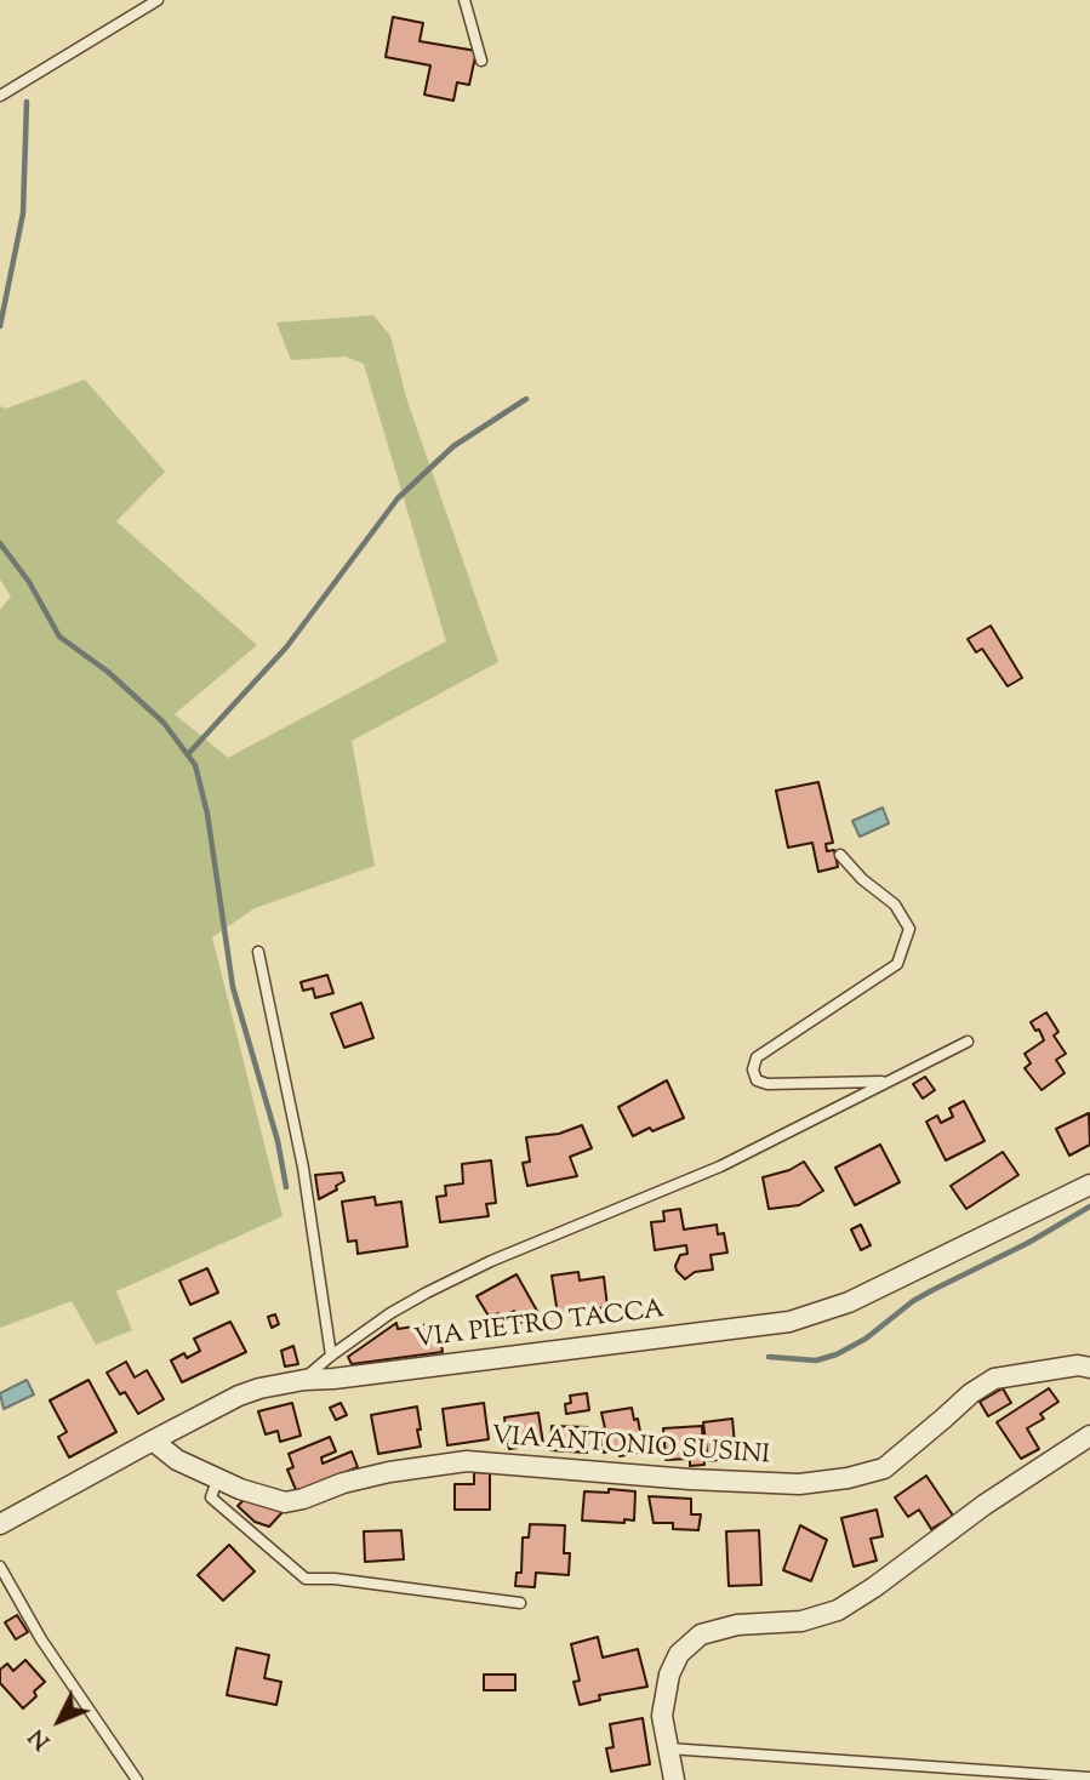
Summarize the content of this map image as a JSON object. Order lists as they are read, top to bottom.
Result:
{
  "streets": {
    "street": ["VIA PIETRO TACCA", "VIA ANTONIO SUSINI"]
  },
  "crossings": [
    ["VIA PIETRO TACCA", "VIA ANTONIO SUSINI"]
  ],
  "north": "bottom left"
}
